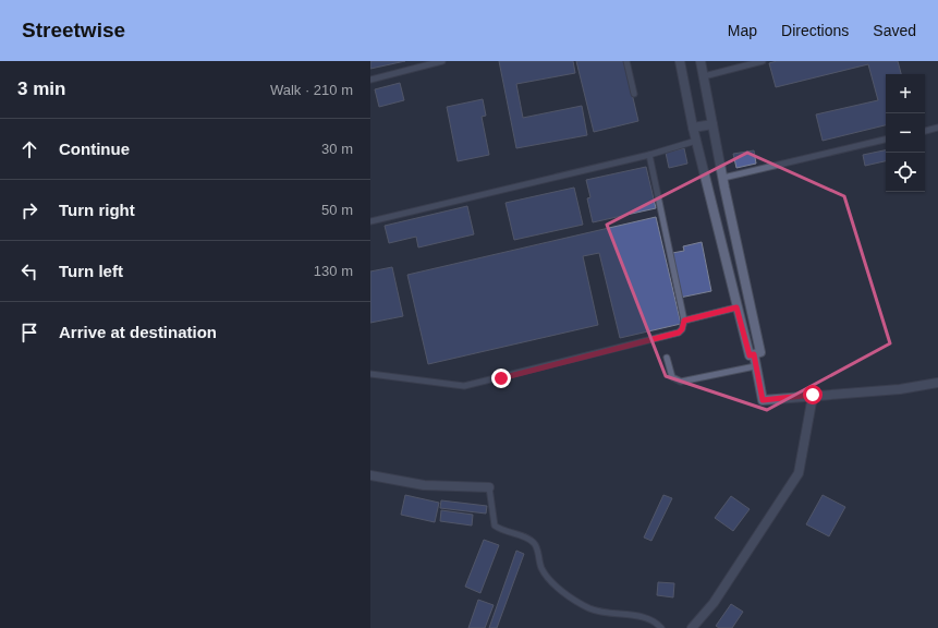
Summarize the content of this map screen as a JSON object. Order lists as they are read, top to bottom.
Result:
{
  "page": {
    "header": "Streetwise",
    "nav": ["Map", "Directions", "Saved"],
    "heading": ["3 min", "Walk · 210 m"],
    "map_buttons": ["+", "−"],
    "list": [
      ["Continue", "30 m"],
      ["Turn right", "50 m"],
      ["Turn left", "130 m"],
      "Arrive at destination"
    ]
  }
}
